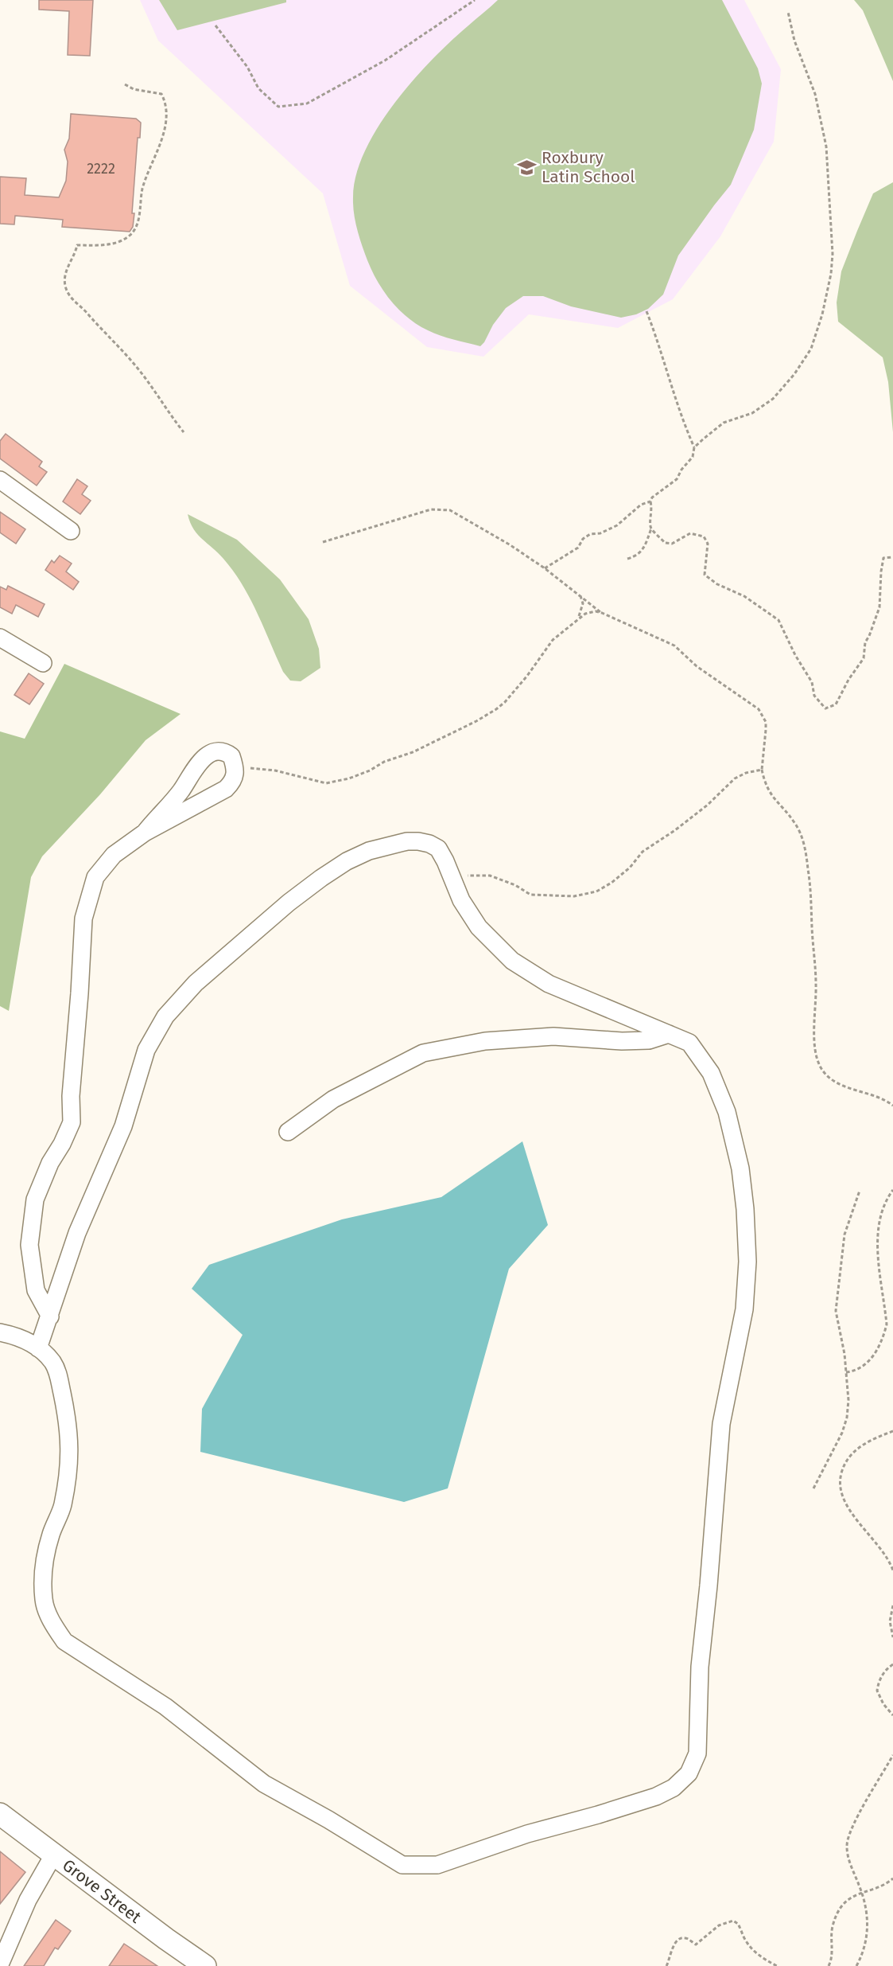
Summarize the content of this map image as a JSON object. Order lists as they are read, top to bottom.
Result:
{
  "streets": {
    "main road": ["Grove Street"]
  },
  "places": {
    "school or university": ["Roxbury Latin School"]
  },
  "house_numbers": ["2222"]
}
